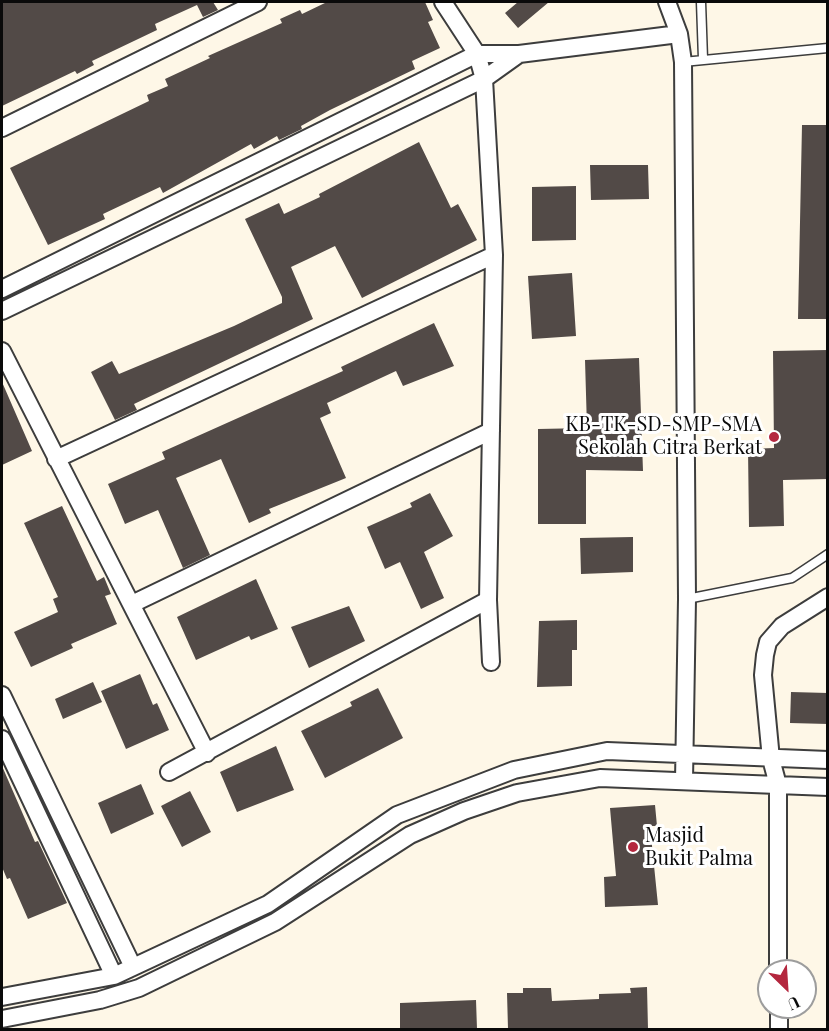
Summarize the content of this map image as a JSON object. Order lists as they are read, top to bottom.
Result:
{
  "places": ["KB-TK-SD-SMP-SMA Sekolah Citra Berkat", "Masjid Bukit Palma"],
  "north": "bottom right"
}
